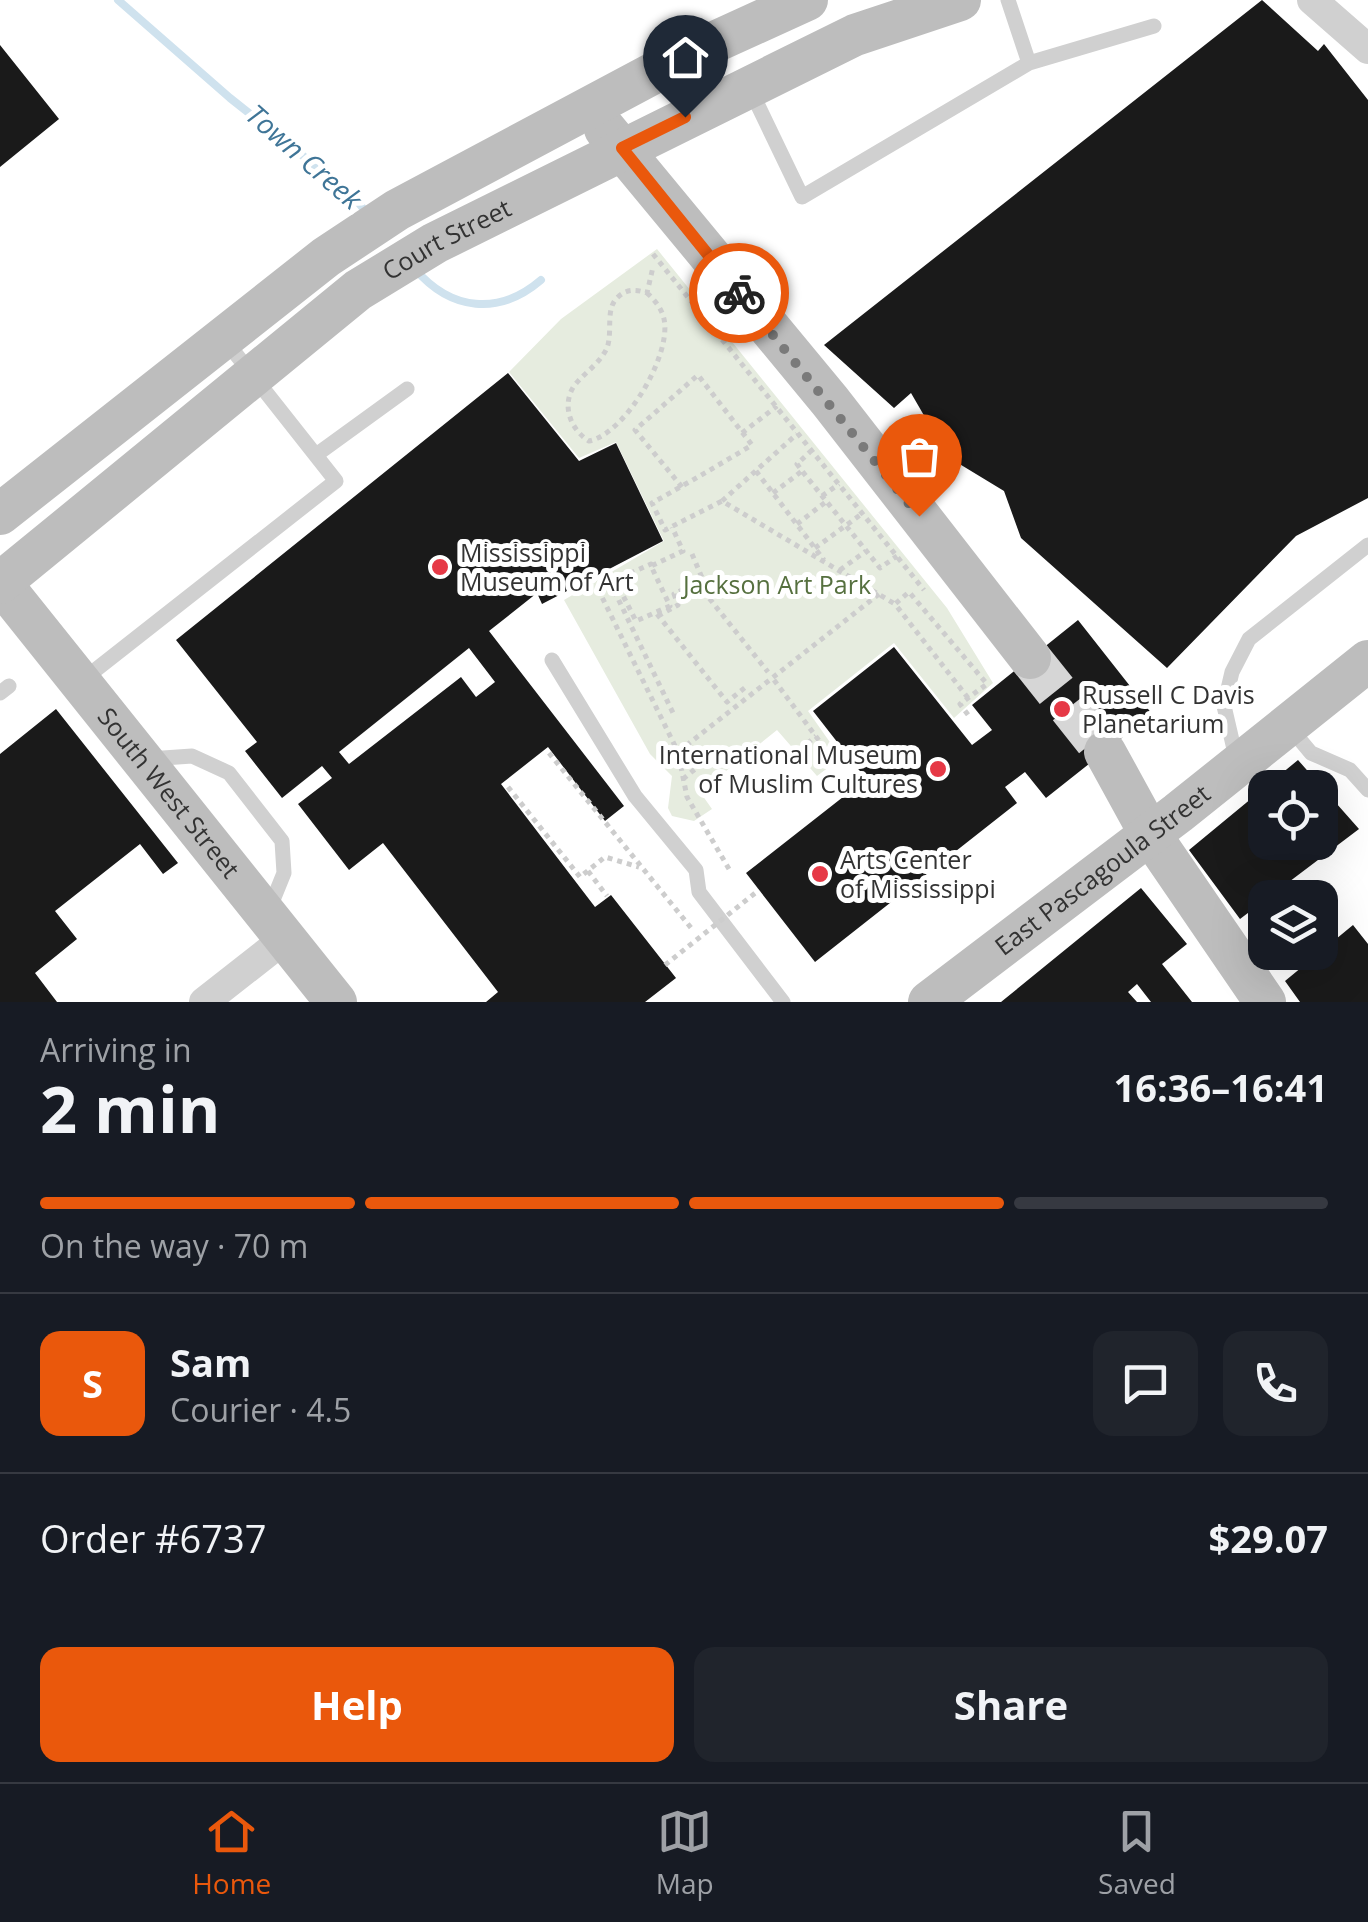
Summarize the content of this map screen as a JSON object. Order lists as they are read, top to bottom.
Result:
{
  "streets": {
    "street": ["Court Street", "South West Street", "East Pascagoula Street"]
  },
  "crossings": [
    ["Court Street", "South West Street"]
  ],
  "water": ["Town Creek"],
  "parks": ["Jackson Art Park"],
  "places": [
    "Mississippi Museum of Art",
    "Russell C Davis Planetarium",
    "International Museum of Muslim Cultures",
    "Arts Center of Mississippi"
  ],
  "page": {
    "heading": ["2 min", "Arriving in", "16:36–16:41"],
    "panel": [
      "Sam",
      "Courier · 4.5",
      "Order #6737",
      "$29.07"
    ],
    "bar": "On the way · 70 m",
    "round": "S",
    "buttons": ["Help", "Share"],
    "tabs": ["Home", "Map", "Saved"]
  }
}
